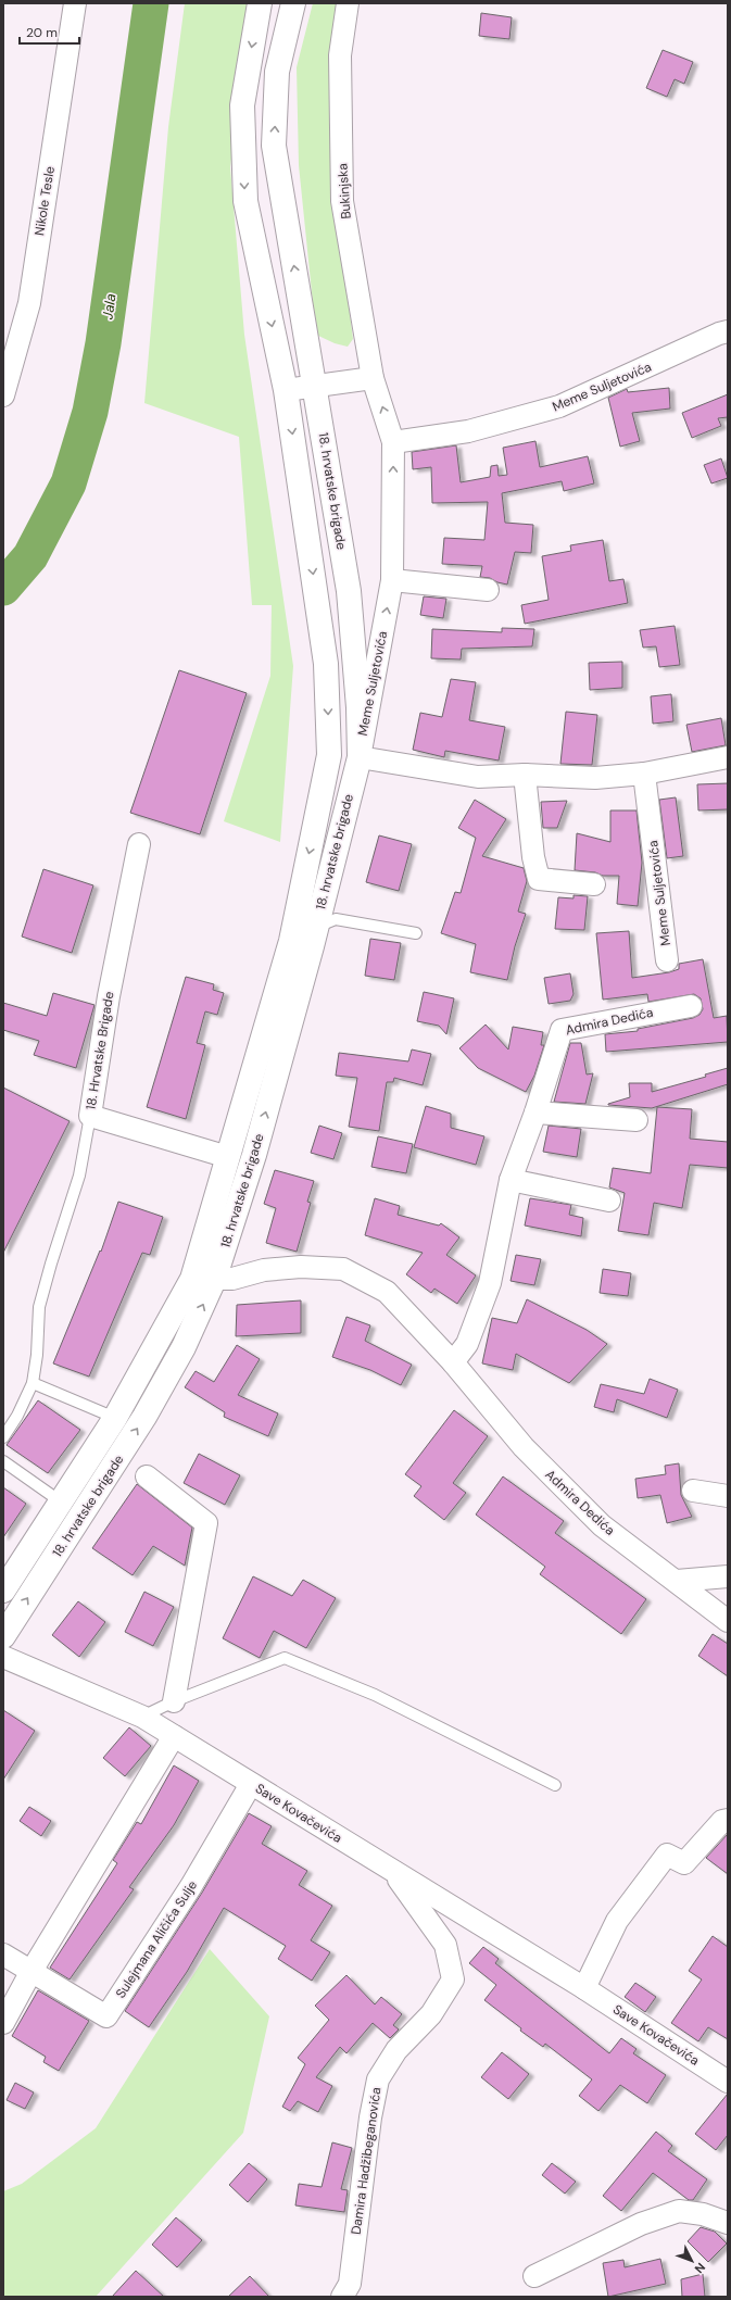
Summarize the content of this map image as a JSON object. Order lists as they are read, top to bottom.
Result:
{
  "streets": {
    "main road": ["18. hrvatske brigade"],
    "street": [
      "Bukinjska",
      "Nikole Tesle",
      "Meme Suljetovića",
      "Admira Dedića",
      "18. Hrvatske Brigade",
      "Save Kovačevića",
      "Sulejmana Aličića Sulje",
      "Damira Hadžibeganovića"
    ]
  },
  "crossings": [
    ["Bukinjska", "Meme Suljetovića"],
    ["Meme Suljetovića", "18. hrvatske brigade"],
    ["18. hrvatske brigade", "Admira Dedića"],
    ["18. hrvatske brigade", "18. Hrvatske Brigade"],
    ["Save Kovačevića", "Sulejmana Aličića Sulje"],
    ["Save Kovačevića", "Damira Hadžibeganovića"]
  ],
  "one_way": ["Meme Suljetovića"],
  "water": ["Jala"],
  "scale_bar": "20 m",
  "north": "bottom right"
}
